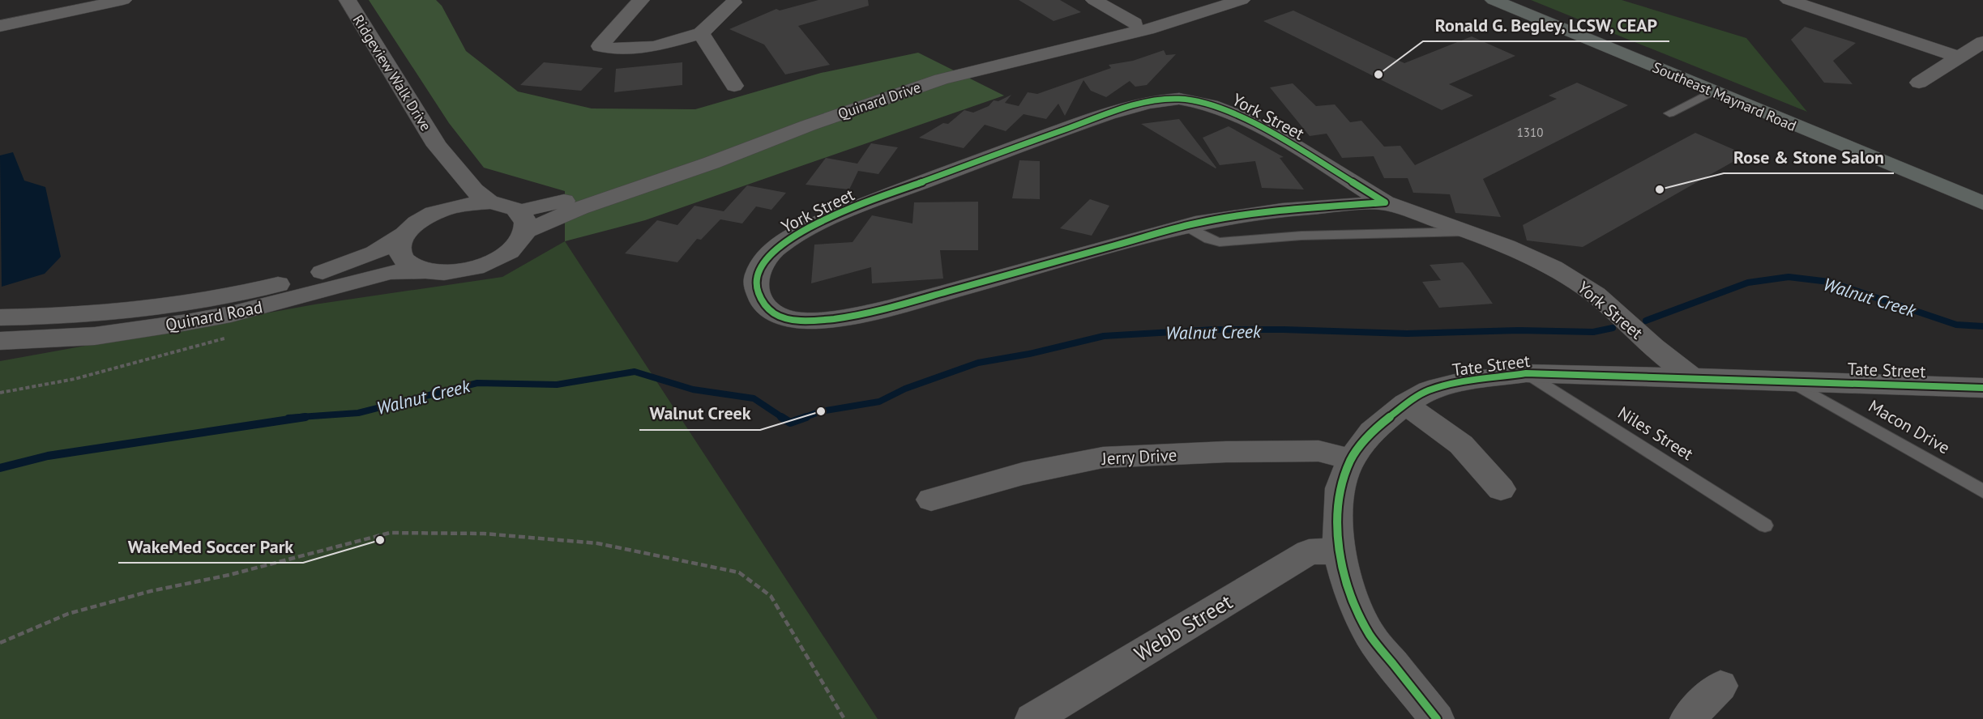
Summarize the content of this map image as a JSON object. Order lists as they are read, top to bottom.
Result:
{
  "streets": {
    "main road": ["Southeast Maynard Road"],
    "street": [
      "Ridgeview Walk Drive",
      "Quinard Drive",
      "York Street",
      "Quinard Road",
      "Tate Street",
      "Jerry Drive",
      "Webb Street"
    ],
    "lane": ["Macon Drive", "Niles Street"]
  },
  "crossings": [
    ["Ridgeview Walk Drive", "Quinard Road"],
    ["Quinard Drive", "Quinard Road"],
    ["York Street", "Tate Street"],
    ["Tate Street", "Macon Drive"],
    ["Tate Street", "Niles Street"],
    ["Tate Street", "Jerry Drive"],
    ["Tate Street", "Webb Street"]
  ],
  "water": ["Walnut Creek"],
  "places": [
    "Ronald G. Begley, LCSW, CEAP",
    "Rose & Stone Salon",
    "Walnut Creek",
    "WakeMed Soccer Park"
  ],
  "house_numbers": ["1310"]
}
